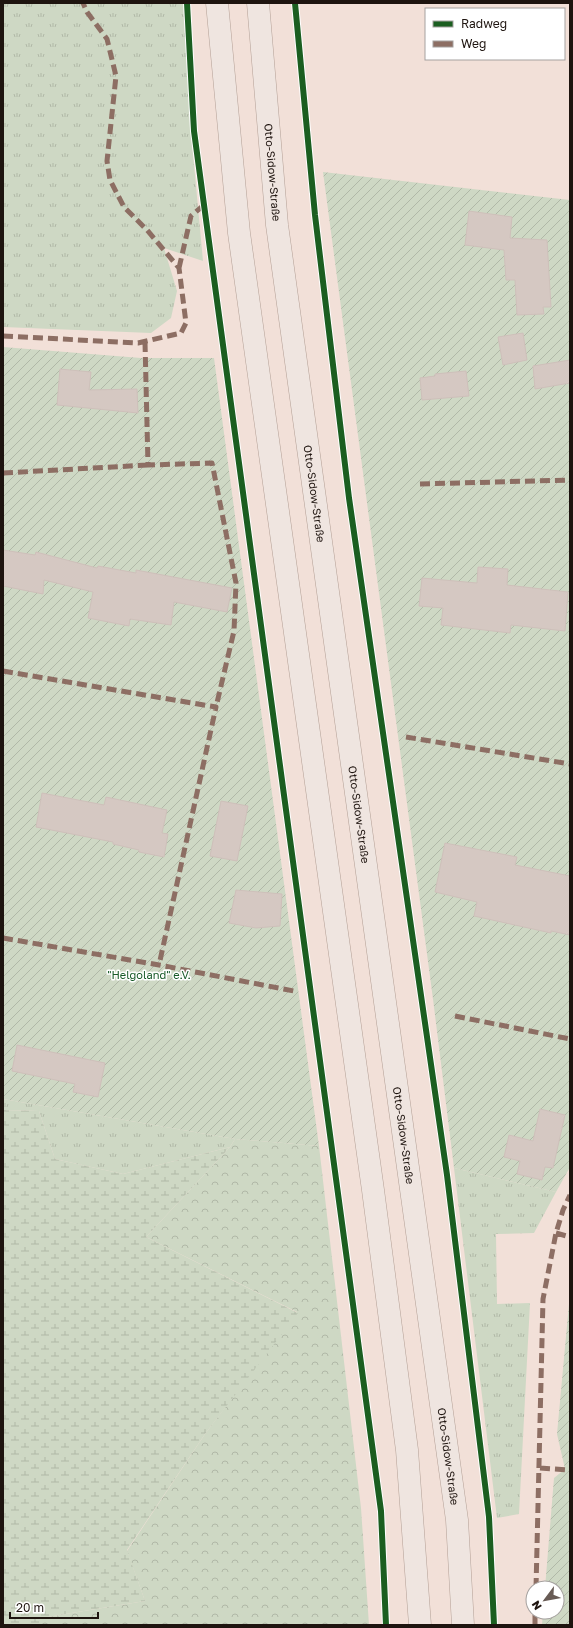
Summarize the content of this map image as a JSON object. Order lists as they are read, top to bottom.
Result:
{
  "streets": {
    "main road": ["Otto-Sidow-Straße"]
  },
  "parks": ["\"Helgoland\" e.V."],
  "legend": ["Radweg", "Weg"],
  "scale_bar": "20 m",
  "north": "bottom left"
}
